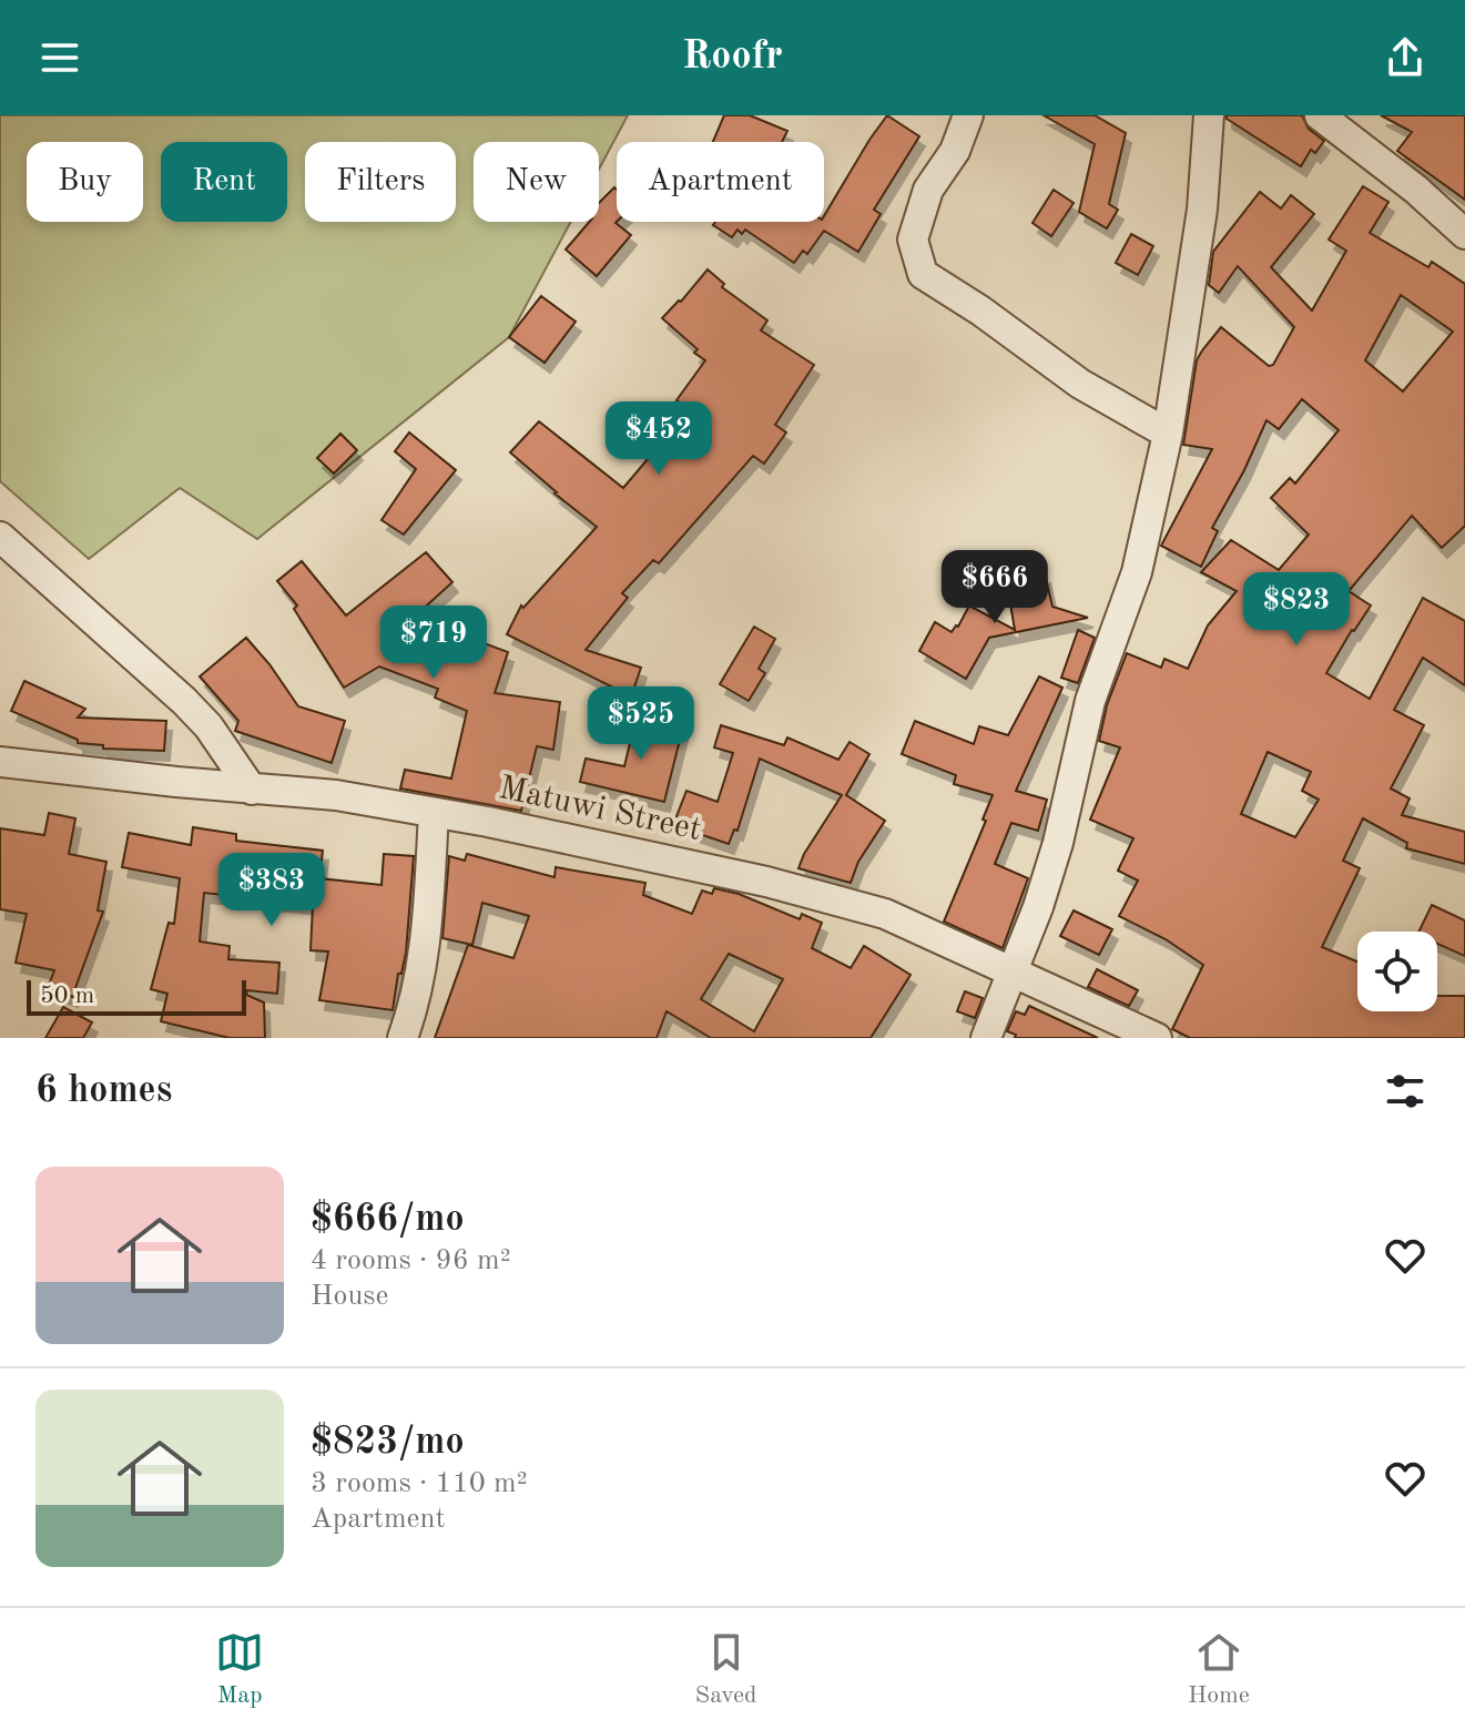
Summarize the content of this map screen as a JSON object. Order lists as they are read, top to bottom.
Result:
{
  "streets": {
    "street": ["Matuwi Street"]
  },
  "scale_bar": "50 m",
  "page": {
    "header": "Roofr",
    "chip": [
      "Buy",
      "Rent",
      "Filters",
      "New",
      "Apartment"
    ],
    "price": [
      "$452",
      "$666",
      "$823",
      "$719",
      "$525",
      "$383"
    ],
    "scale": "50 m",
    "heading": "6 homes",
    "list": [
      {
        "name": "$666/mo",
        "note": "4 rooms · 96 m² · House"
      },
      {
        "name": "$823/mo",
        "note": "3 rooms · 110 m² · Apartment"
      }
    ],
    "tabs": ["Map", "Saved", "Home"]
  }
}
